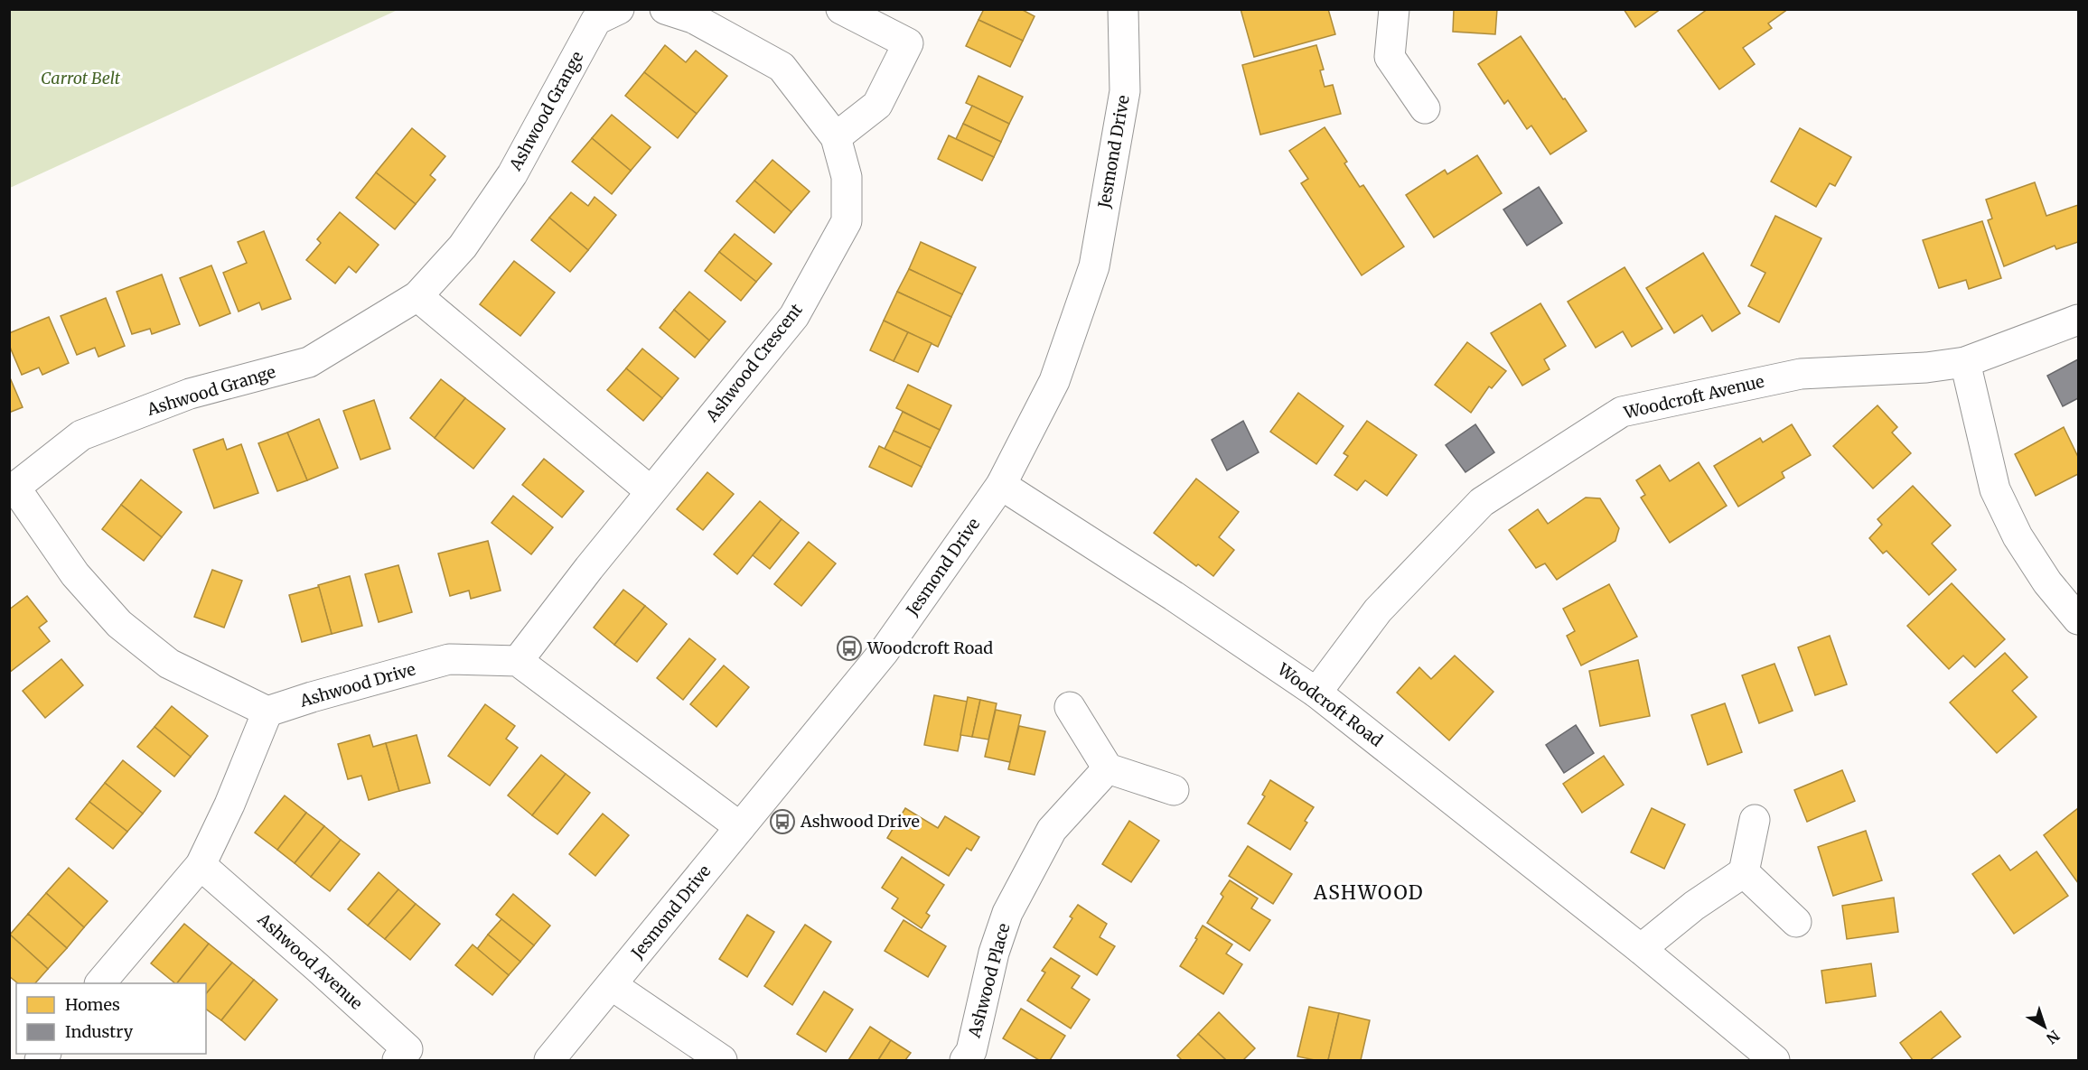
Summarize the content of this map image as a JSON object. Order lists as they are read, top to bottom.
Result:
{
  "streets": {
    "street": [
      "Ashwood Grange",
      "Jesmond Drive",
      "Ashwood Crescent",
      "Woodcroft Avenue",
      "Ashwood Drive",
      "Woodcroft Road",
      "Ashwood Avenue",
      "Ashwood Place"
    ]
  },
  "crossings": [
    ["Jesmond Drive", "Woodcroft Road"],
    ["Ashwood Crescent", "Ashwood Drive"],
    ["Woodcroft Avenue", "Woodcroft Road"]
  ],
  "districts": ["ASHWOOD"],
  "parks": ["Carrot Belt"],
  "places": {
    "bus stop": ["Woodcroft Road", "Ashwood Drive"]
  },
  "legend": ["Homes", "Industry"],
  "north": "bottom right"
}
